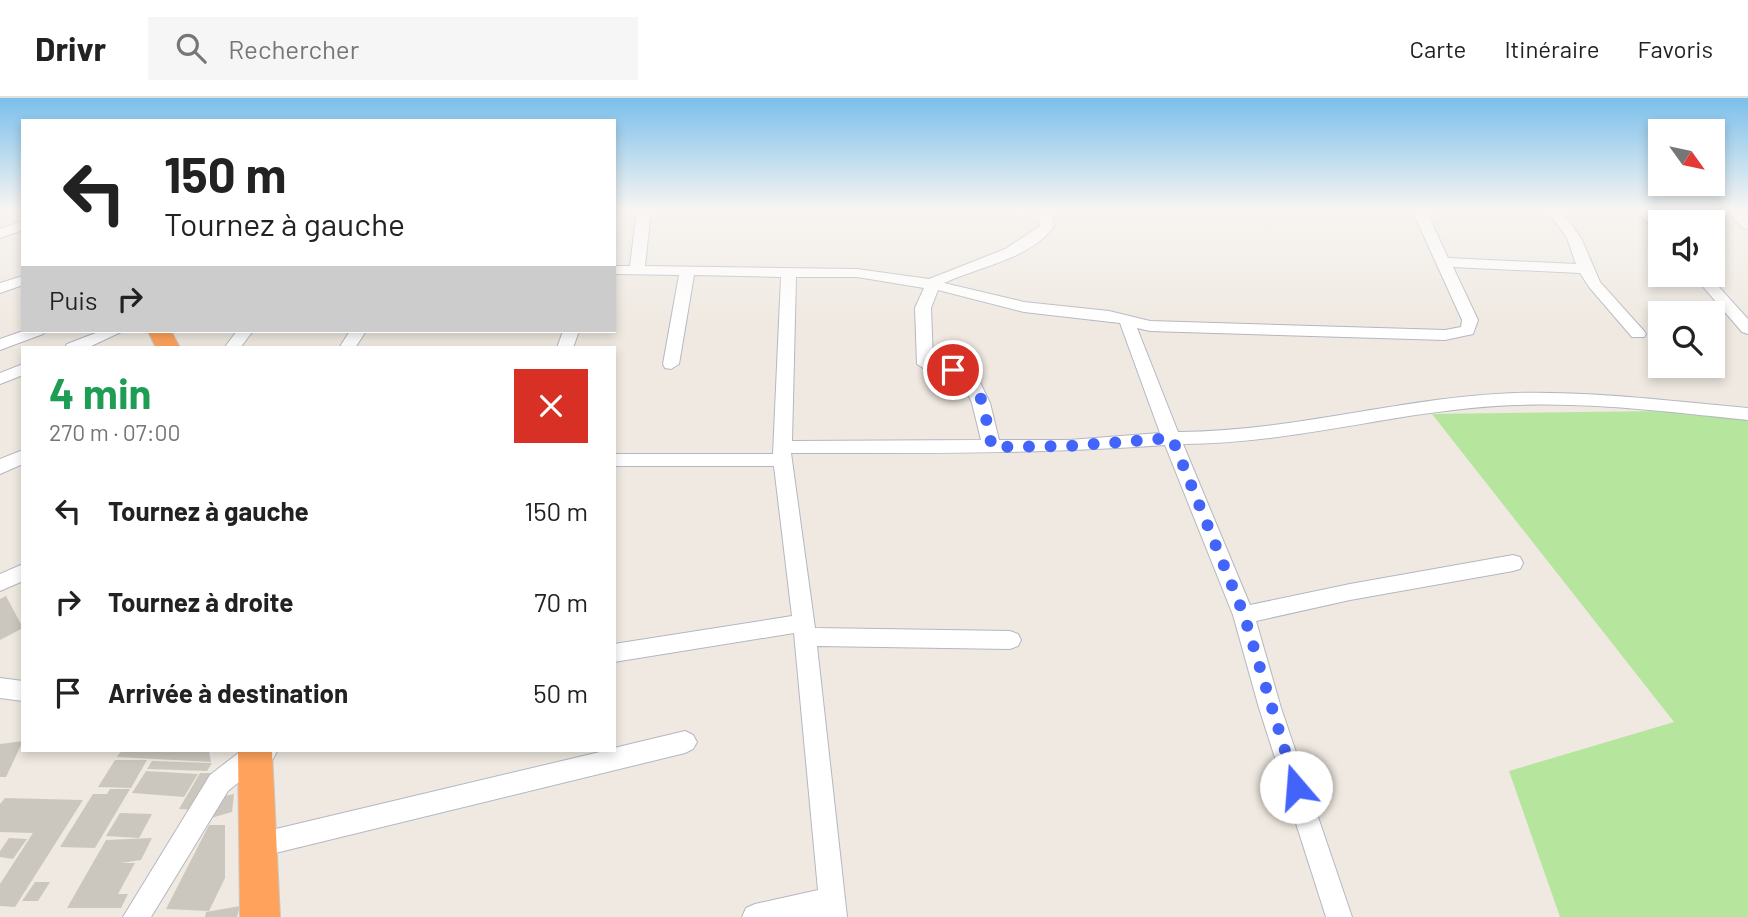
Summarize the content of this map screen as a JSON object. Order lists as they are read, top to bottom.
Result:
{
  "north": "bottom right",
  "page": {
    "header": "Drivr",
    "search": "Rechercher",
    "nav": ["Carte", "Itinéraire", "Favoris"],
    "turn": ["150 m", "Tournez à gauche"],
    "then": "Puis",
    "heading": ["4 min", "270 m · 07:00"],
    "list": [
      {
        "name": "Tournez à gauche",
        "value": "150 m"
      },
      {
        "name": "Tournez à droite",
        "value": "70 m"
      },
      {
        "name": "Arrivée à destination",
        "value": "50 m"
      }
    ]
  }
}
